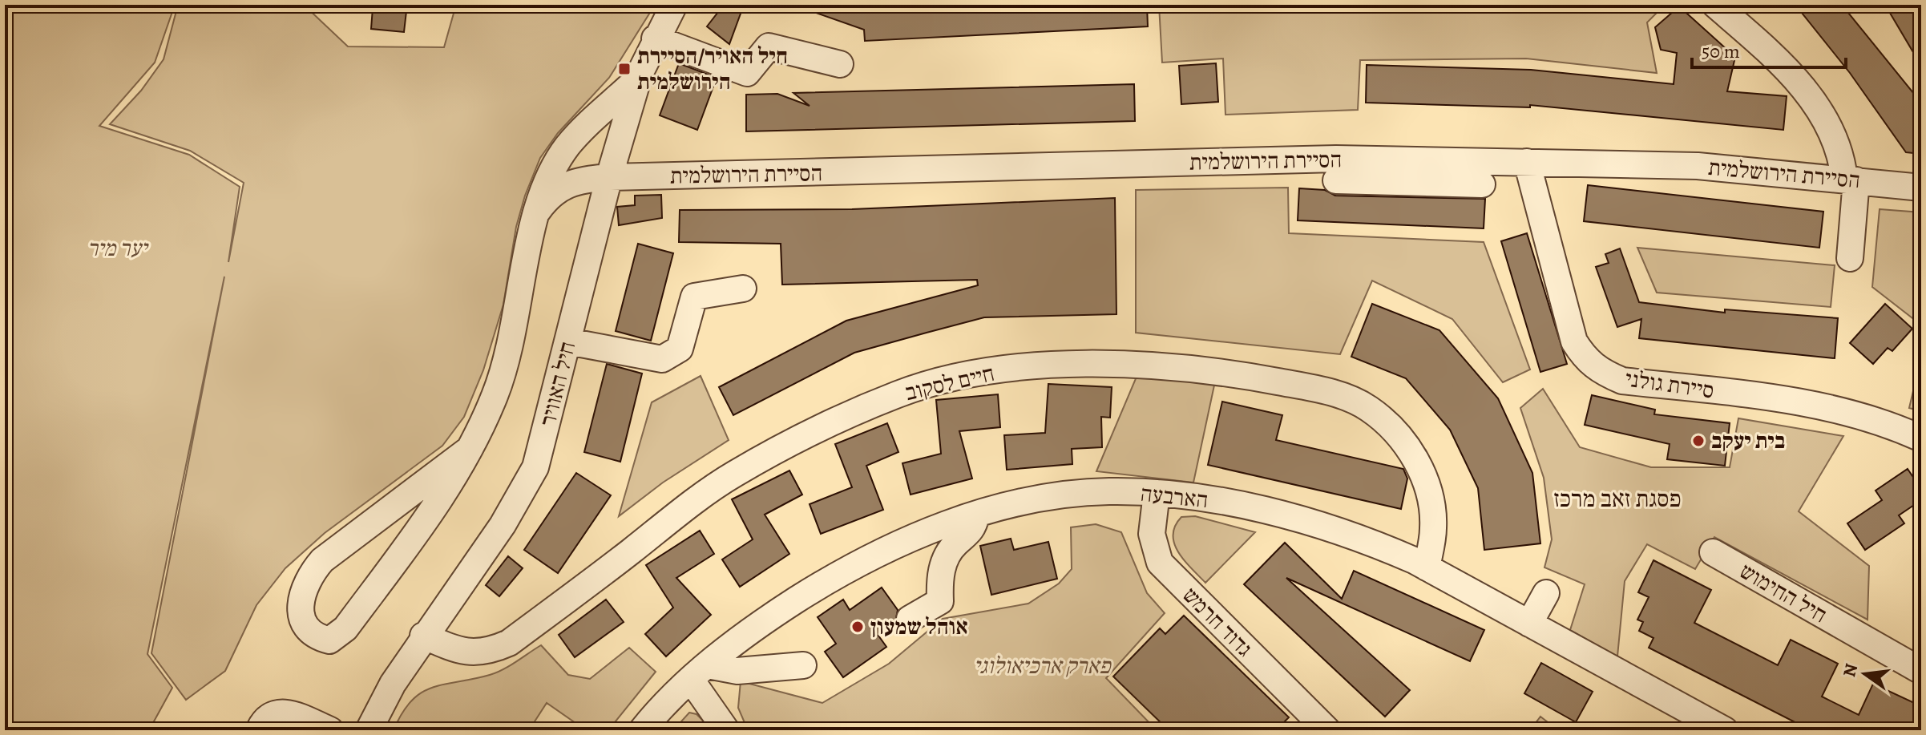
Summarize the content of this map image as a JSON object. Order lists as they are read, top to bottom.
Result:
{
  "streets": {
    "street": [
      "הסיירת הירושלמית",
      "חיים לסקוב",
      "חיל האוויר",
      "סיירת גולני",
      "הארבעה",
      "חיל החימוש",
      "גדוד חרמש"
    ]
  },
  "crossings": [
    ["הסיירת הירושלמית", "חיל האוויר"],
    ["הסיירת הירושלמית", "סיירת גולני"],
    ["חיים לסקוב", "חיל האוויר"],
    ["חיים לסקוב", "הארבעה"],
    ["הארבעה", "גדוד חרמש"]
  ],
  "districts": ["פסגת זאב מרכז"],
  "parks": ["יער מיר", "פארק ארכיאולוגי"],
  "places": {
    "transit": ["חיל האויר/הסיירת הירושלמית"],
    "other": ["בית יעקב", "אוהל שמעון"]
  },
  "scale_bar": "50 m",
  "north": "left"
}
